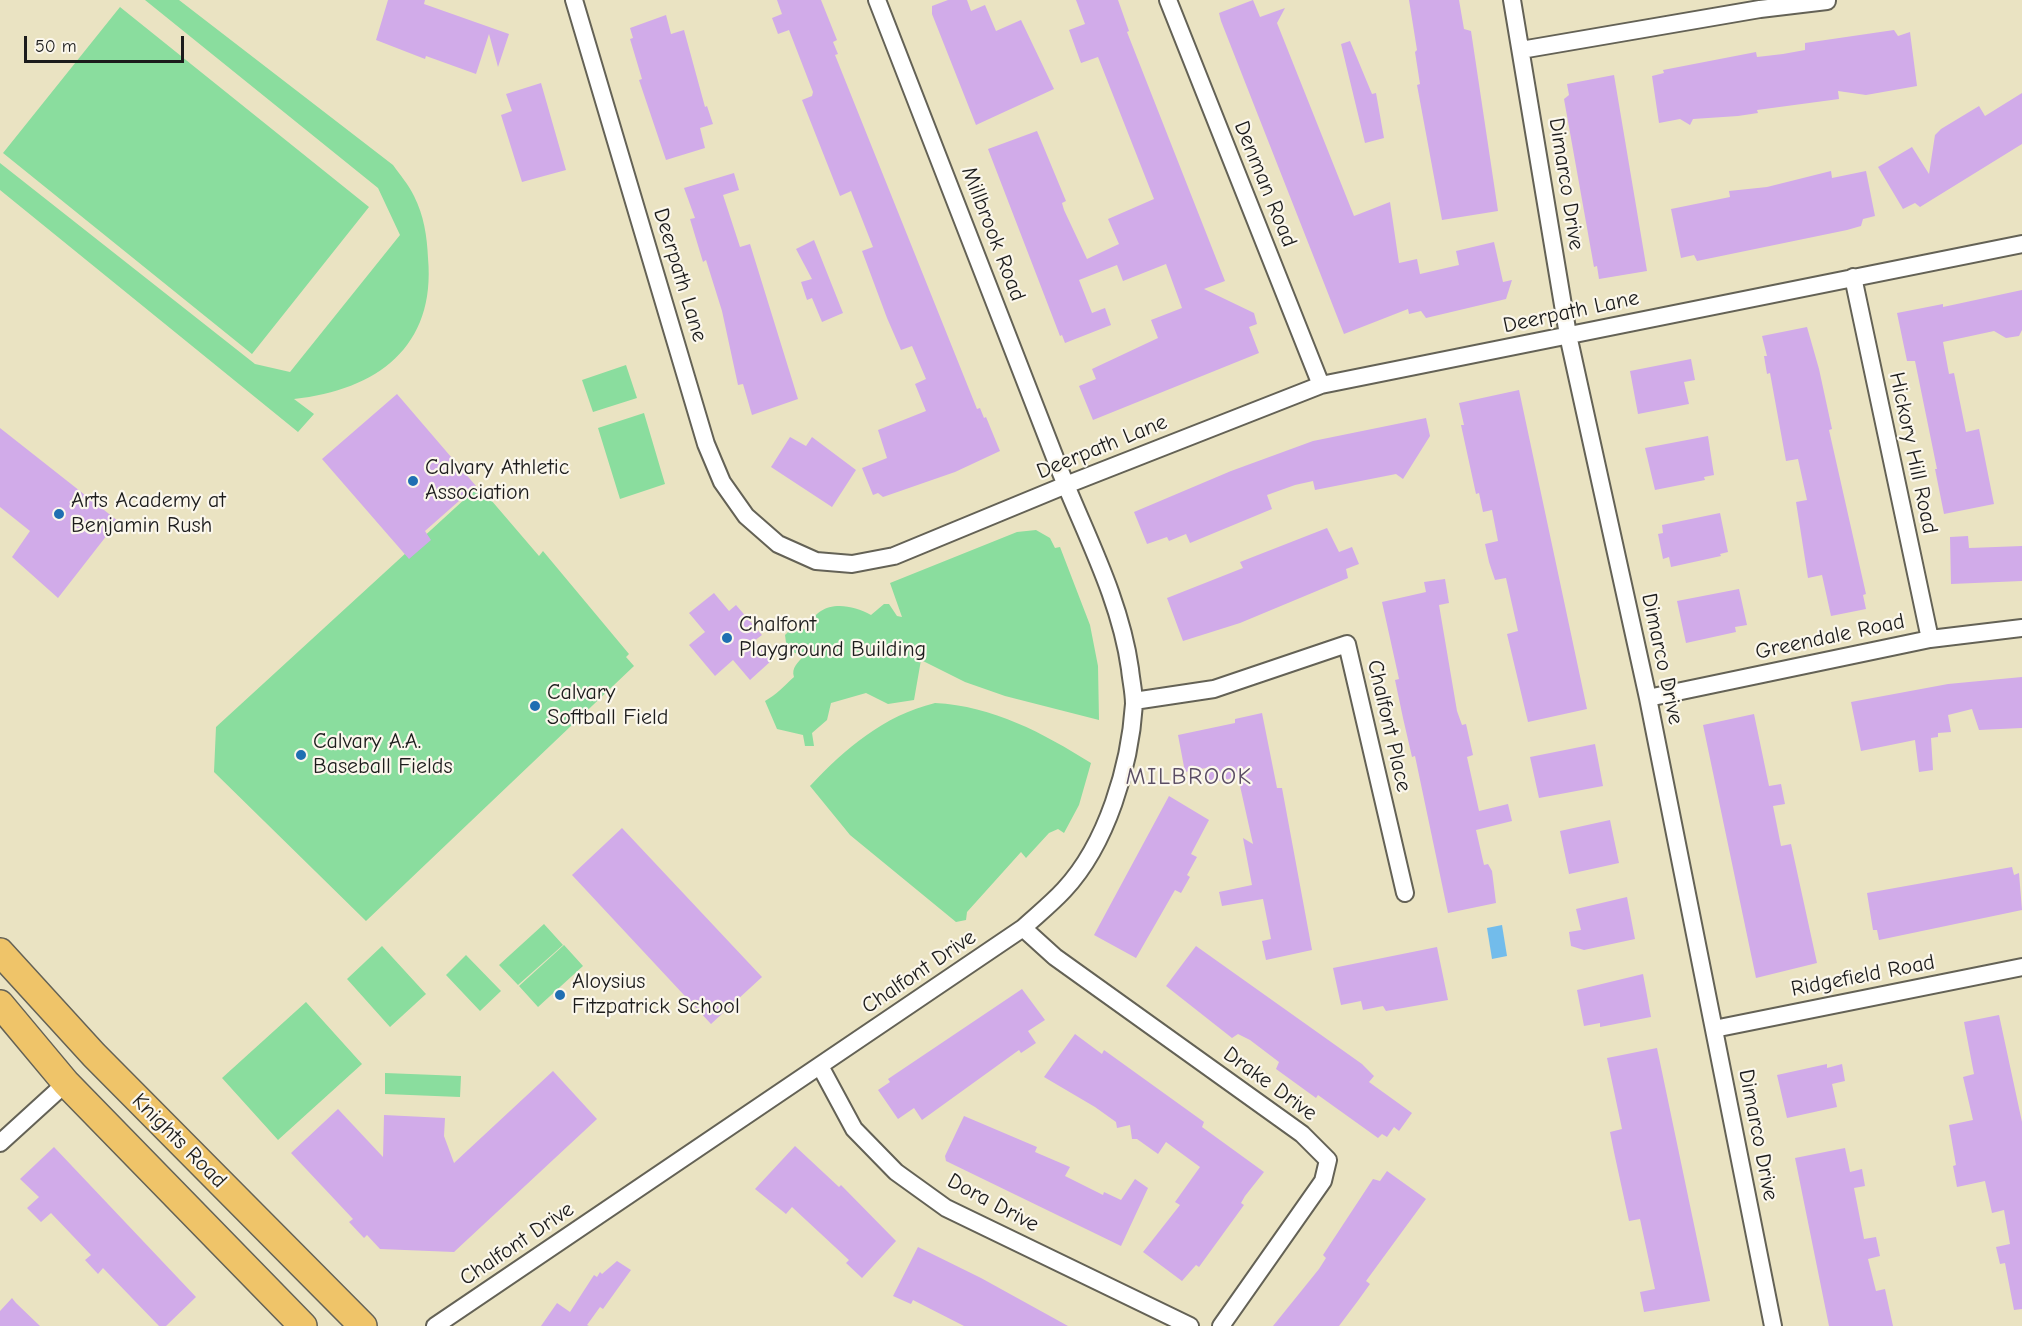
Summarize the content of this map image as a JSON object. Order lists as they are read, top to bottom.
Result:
{
  "streets": {
    "main road": ["Knights Road"],
    "street": [
      "Denman Road",
      "Dimarco Drive",
      "Millbrook Road",
      "Deerpath Lane",
      "Hickory Hill Road",
      "Greendale Road",
      "Chalfont Place",
      "Chalfont Drive",
      "Ridgefield Road",
      "Drake Drive",
      "Dora Drive"
    ]
  },
  "crossings": [
    ["Denman Road", "Deerpath Lane"],
    ["Dimarco Drive", "Deerpath Lane"],
    ["Dimarco Drive", "Greendale Road"],
    ["Dimarco Drive", "Ridgefield Road"],
    ["Millbrook Road", "Deerpath Lane"],
    ["Millbrook Road", "Chalfont Drive"],
    ["Deerpath Lane", "Hickory Hill Road"],
    ["Deerpath Lane", "Chalfont Drive"],
    ["Hickory Hill Road", "Greendale Road"],
    ["Chalfont Place", "Chalfont Drive"],
    ["Chalfont Drive", "Drake Drive"],
    ["Chalfont Drive", "Dora Drive"]
  ],
  "districts": ["MILBROOK"],
  "places": [
    "Calvary Athletic Association",
    "Arts Academy at Benjamin Rush",
    "Chalfont Playground Building",
    "Calvary Softball Field",
    "Calvary A.A. Baseball Fields",
    "Aloysius Fitzpatrick School"
  ],
  "scale_bar": "50 m"
}
